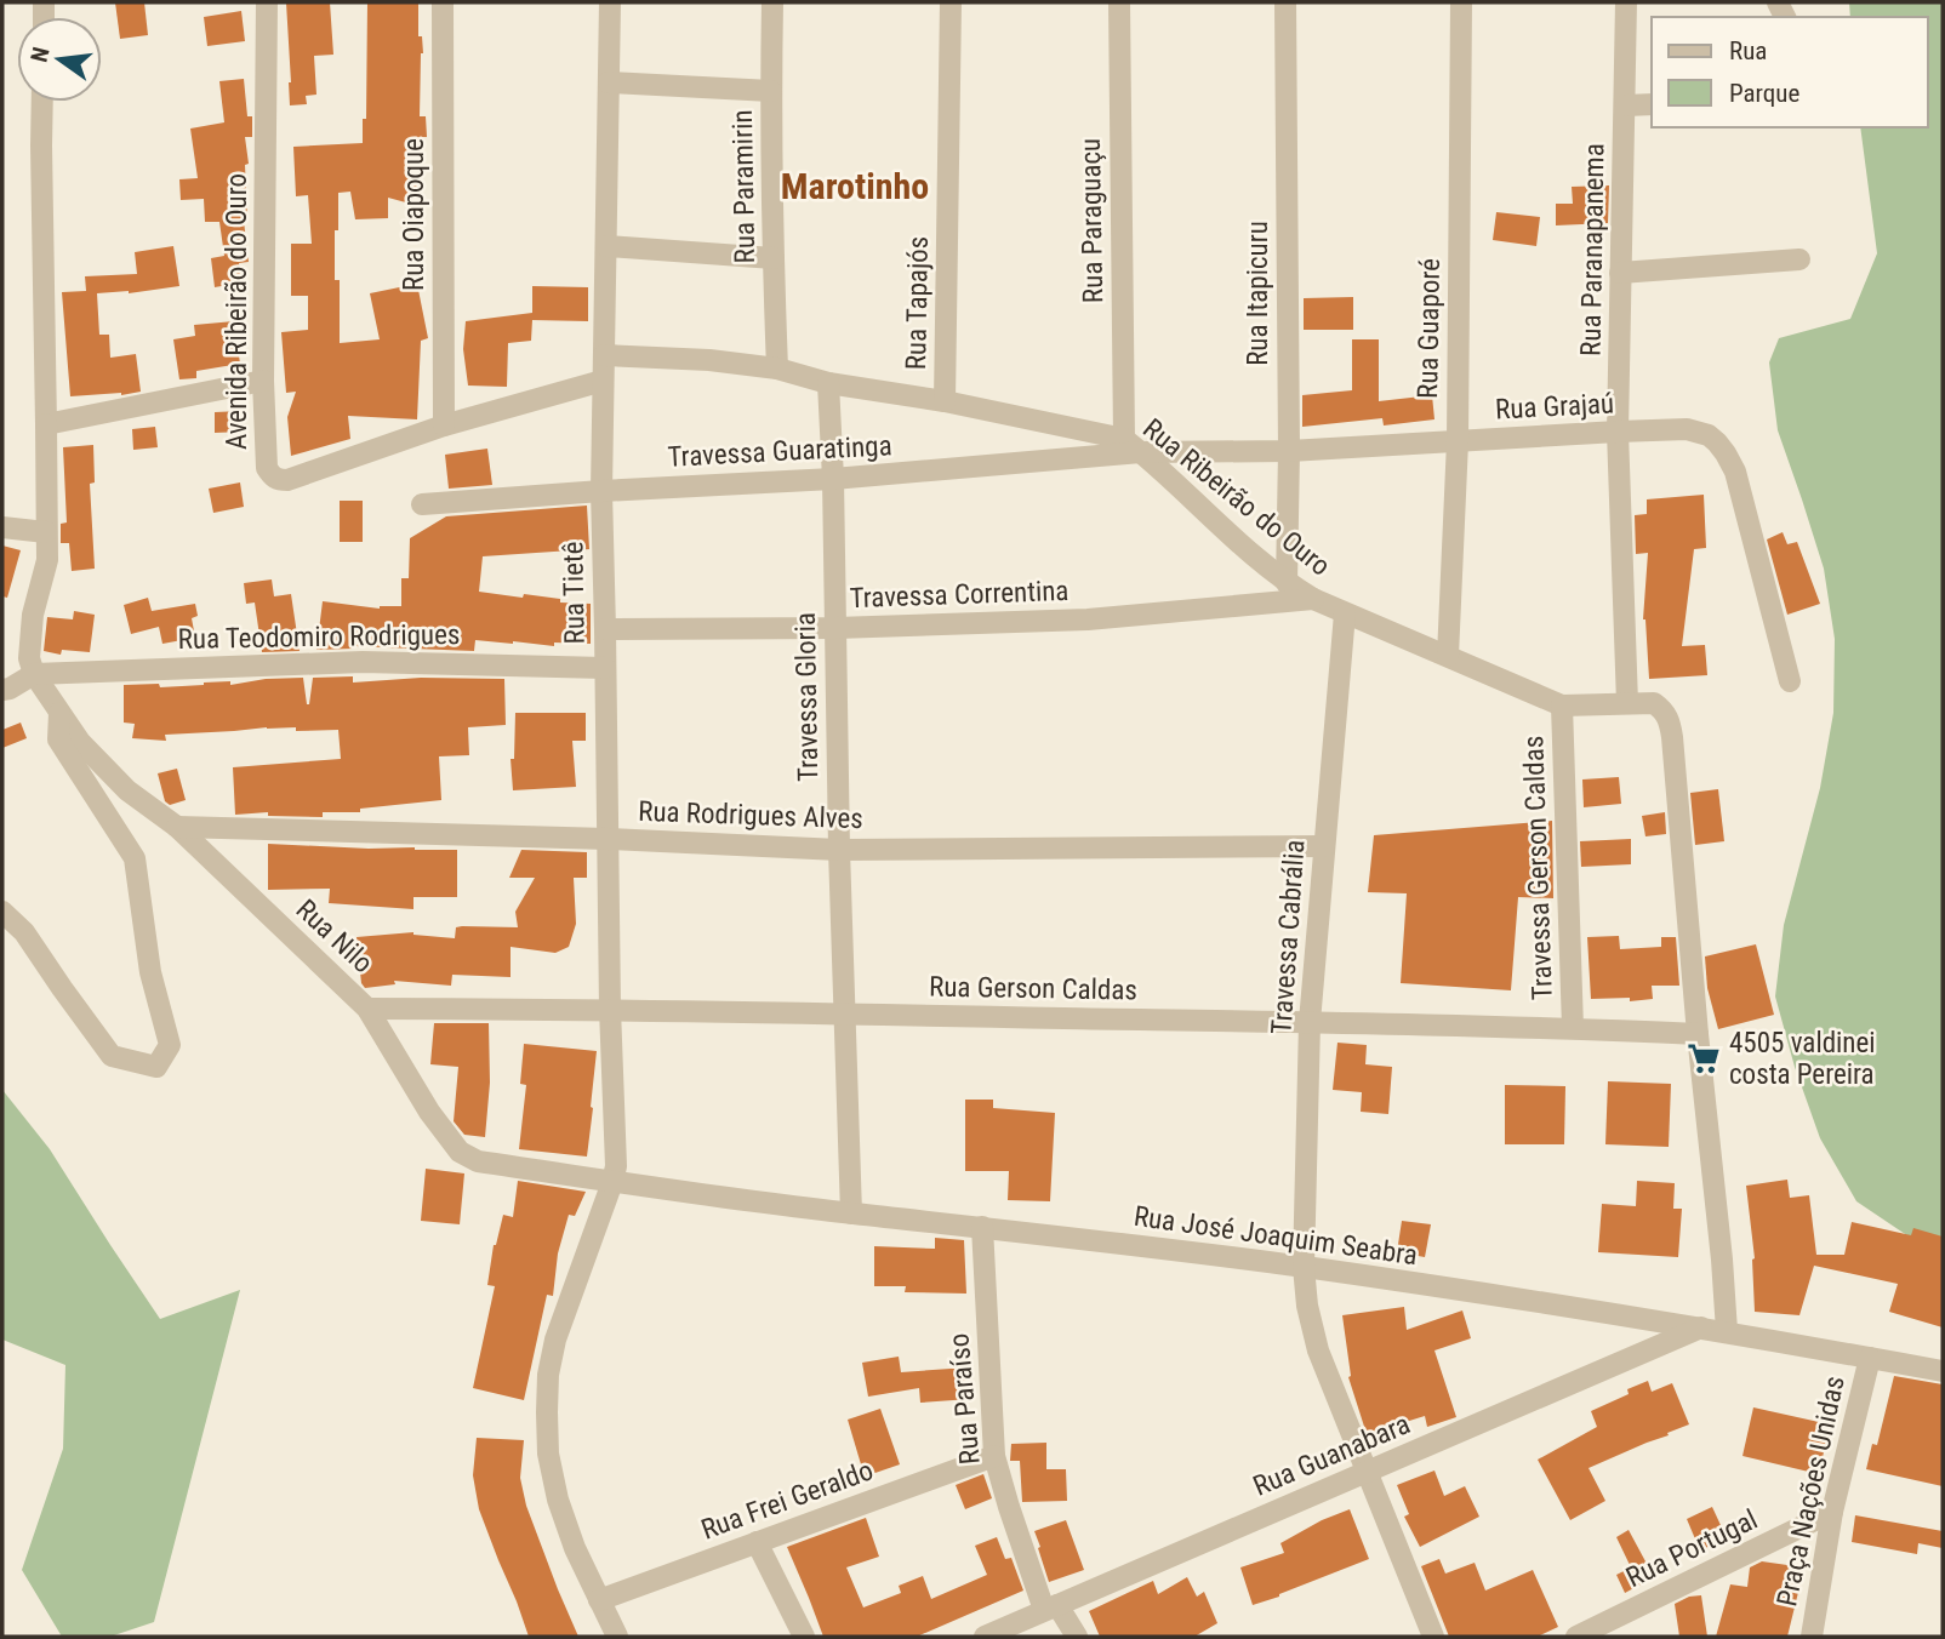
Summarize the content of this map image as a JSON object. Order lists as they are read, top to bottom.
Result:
{
  "streets": {
    "street": [
      "Rua Paramirin",
      "Rua Oiapoque",
      "Rua Paraguaçu",
      "Rua Paranapanema",
      "Rua Itapicuru",
      "Rua Tapajós",
      "Avenida Ribeirão do Ouro",
      "Rua Guaporé",
      "Rua Grajaú",
      "Travessa Guaratinga",
      "Rua Ribeirão do Ouro",
      "Rua Tietê",
      "Travessa Correntina",
      "Rua Teodomiro Rodrigues",
      "Travessa Gloria",
      "Rua Rodrigues Alves",
      "Travessa Gerson Caldas",
      "Rua Nilo",
      "Travessa Cabrália",
      "Rua Gerson Caldas",
      "Rua José Joaquim Seabra",
      "Rua Paraíso",
      "Rua Guanabara",
      "Praça Nações Unidas",
      "Rua Frei Geraldo",
      "Rua Portugal"
    ]
  },
  "crossings": [
    ["Rua Oiapoque", "Avenida Ribeirão do Ouro"],
    ["Rua Paraguaçu", "Rua Grajaú"],
    ["Rua Paraguaçu", "Travessa Guaratinga"],
    ["Rua Paraguaçu", "Rua Ribeirão do Ouro"],
    ["Rua Paranapanema", "Rua Grajaú"],
    ["Rua Paranapanema", "Rua Ribeirão do Ouro"],
    ["Rua Itapicuru", "Rua Grajaú"],
    ["Rua Itapicuru", "Rua Ribeirão do Ouro"],
    ["Rua Tapajós", "Rua Ribeirão do Ouro"],
    ["Avenida Ribeirão do Ouro", "Rua Tietê"],
    ["Rua Guaporé", "Rua Grajaú"],
    ["Rua Guaporé", "Rua Ribeirão do Ouro"],
    ["Rua Grajaú", "Travessa Guaratinga"],
    ["Rua Grajaú", "Rua Ribeirão do Ouro"],
    ["Travessa Guaratinga", "Rua Ribeirão do Ouro"],
    ["Travessa Guaratinga", "Rua Tietê"],
    ["Travessa Guaratinga", "Travessa Gloria"],
    ["Rua Ribeirão do Ouro", "Travessa Correntina"],
    ["Rua Ribeirão do Ouro", "Travessa Gloria"],
    ["Rua Ribeirão do Ouro", "Travessa Gerson Caldas"],
    ["Rua Ribeirão do Ouro", "Travessa Cabrália"],
    ["Rua Ribeirão do Ouro", "Rua Gerson Caldas"],
    ["Rua Tietê", "Travessa Correntina"],
    ["Rua Tietê", "Rua Teodomiro Rodrigues"],
    ["Rua Tietê", "Rua Rodrigues Alves"],
    ["Rua Tietê", "Rua Nilo"],
    ["Rua Tietê", "Rua Gerson Caldas"],
    ["Rua Tietê", "Rua Frei Geraldo"],
    ["Travessa Correntina", "Travessa Gloria"],
    ["Rua Teodomiro Rodrigues", "Rua Nilo"],
    ["Travessa Gloria", "Rua Rodrigues Alves"],
    ["Travessa Gloria", "Rua Gerson Caldas"],
    ["Travessa Gloria", "Rua José Joaquim Seabra"],
    ["Rua Rodrigues Alves", "Rua Nilo"],
    ["Rua Rodrigues Alves", "Travessa Cabrália"],
    ["Travessa Gerson Caldas", "Rua Gerson Caldas"],
    ["Rua Nilo", "Rua Gerson Caldas"],
    ["Rua Nilo", "Rua José Joaquim Seabra"],
    ["Travessa Cabrália", "Rua Gerson Caldas"],
    ["Travessa Cabrália", "Rua José Joaquim Seabra"],
    ["Travessa Cabrália", "Rua Guanabara"],
    ["Rua José Joaquim Seabra", "Rua Paraíso"],
    ["Rua José Joaquim Seabra", "Rua Guanabara"],
    ["Rua José Joaquim Seabra", "Praça Nações Unidas"],
    ["Rua Paraíso", "Rua Guanabara"],
    ["Rua Paraíso", "Rua Frei Geraldo"],
    ["Praça Nações Unidas", "Rua Portugal"]
  ],
  "districts": ["Marotinho"],
  "places": {
    "supermarket": ["4505 valdinei costa Pereira"]
  },
  "legend": ["Rua", "Parque"],
  "north": "left"
}
